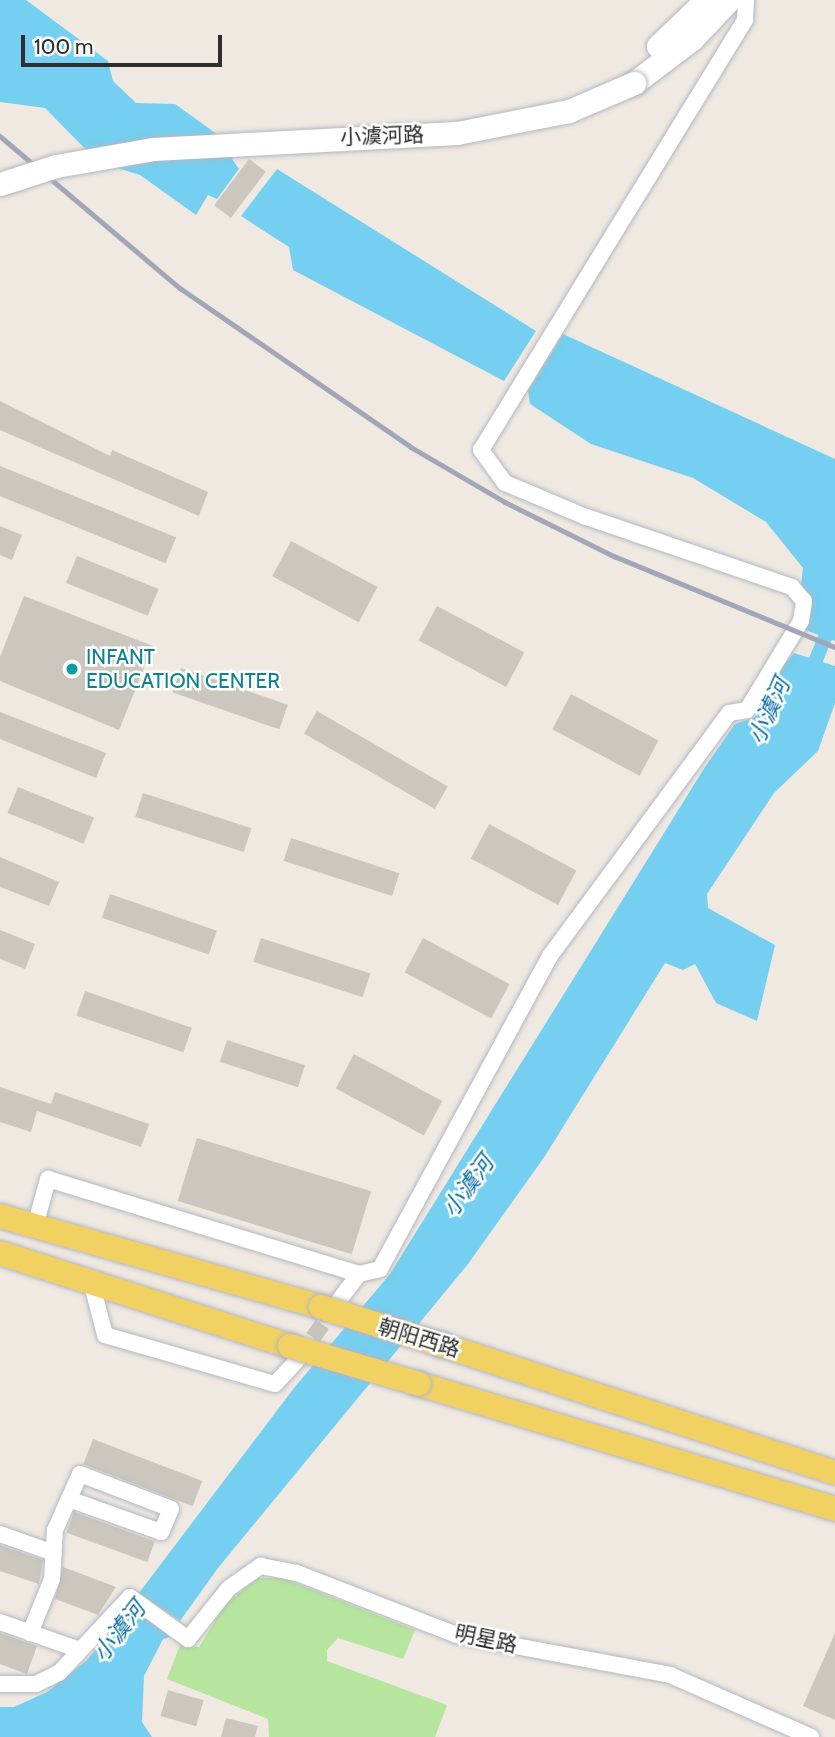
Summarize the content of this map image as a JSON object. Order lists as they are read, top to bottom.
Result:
{
  "streets": {
    "main road": ["小澞河路", "朝阳西路"],
    "street": ["明星路"]
  },
  "water": ["小澞河"],
  "places": ["INFANT EDUCATION CENTER"],
  "scale_bar": "100 m"
}
